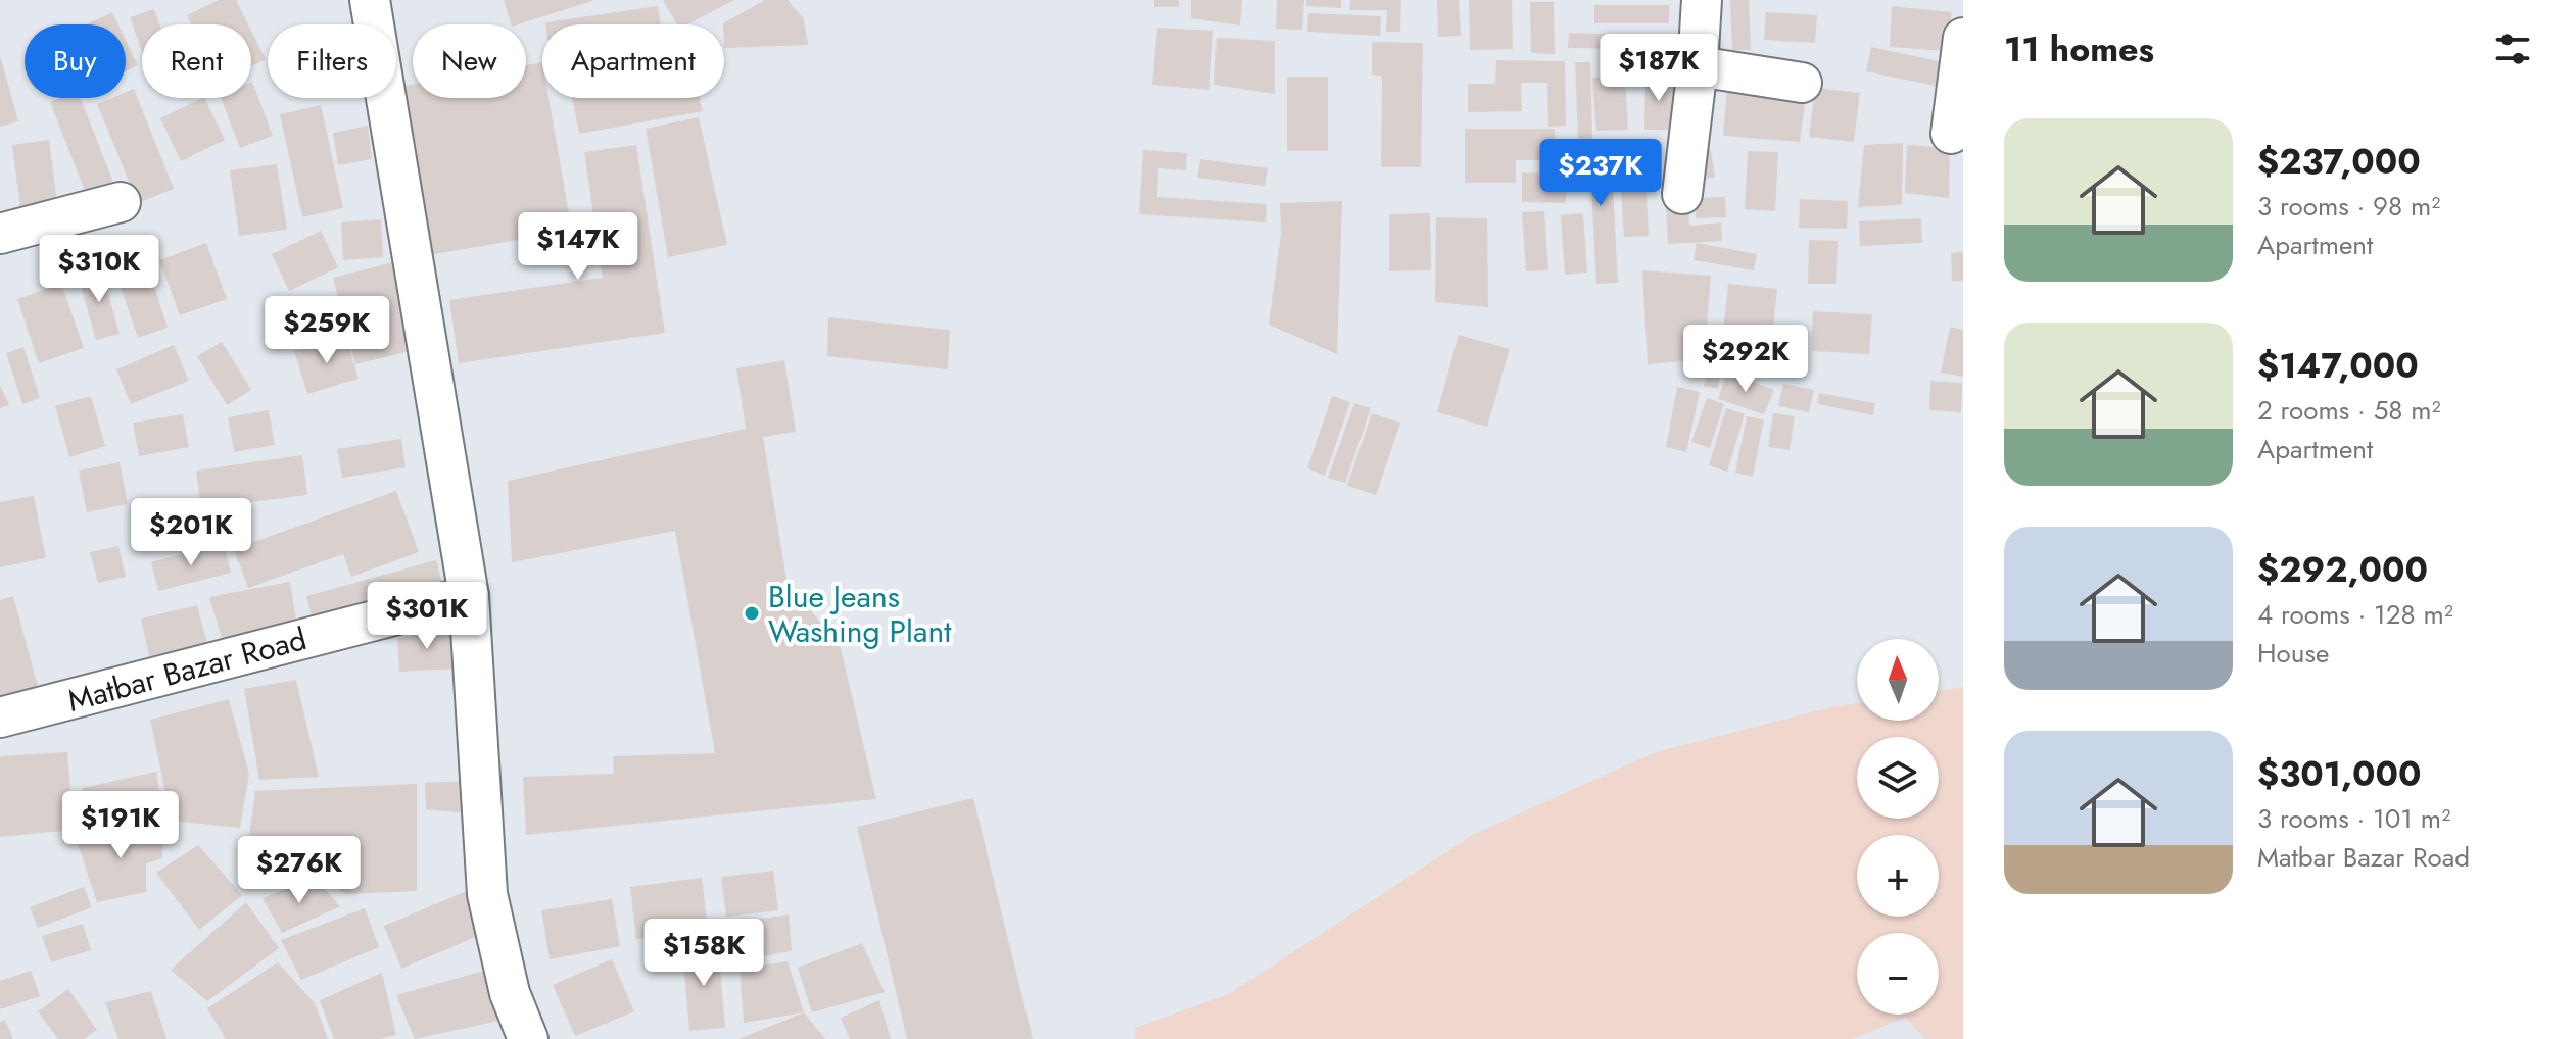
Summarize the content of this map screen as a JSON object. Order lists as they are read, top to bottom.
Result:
{
  "streets": {
    "street": ["Matbar Bazar Road"]
  },
  "places": ["Blue Jeans Washing Plant"],
  "north": "top",
  "page": {
    "heading": "11 homes",
    "chip": [
      "Buy",
      "Rent",
      "Filters",
      "New",
      "Apartment"
    ],
    "price": [
      "$187K",
      "$237K",
      "$147K",
      "$310K",
      "$259K",
      "$292K",
      "$201K",
      "$301K",
      "$191K",
      "$276K",
      "$158K"
    ],
    "list": [
      {
        "name": "$237,000",
        "note": "3 rooms · 98 m² · Apartment"
      },
      {
        "name": "$147,000",
        "note": "2 rooms · 58 m² · Apartment"
      },
      {
        "name": "$292,000",
        "note": "4 rooms · 128 m² · House"
      },
      {
        "name": "$301,000",
        "note": "3 rooms · 101 m² · Matbar Bazar Road"
      }
    ],
    "map_buttons": ["+", "−"]
  }
}
